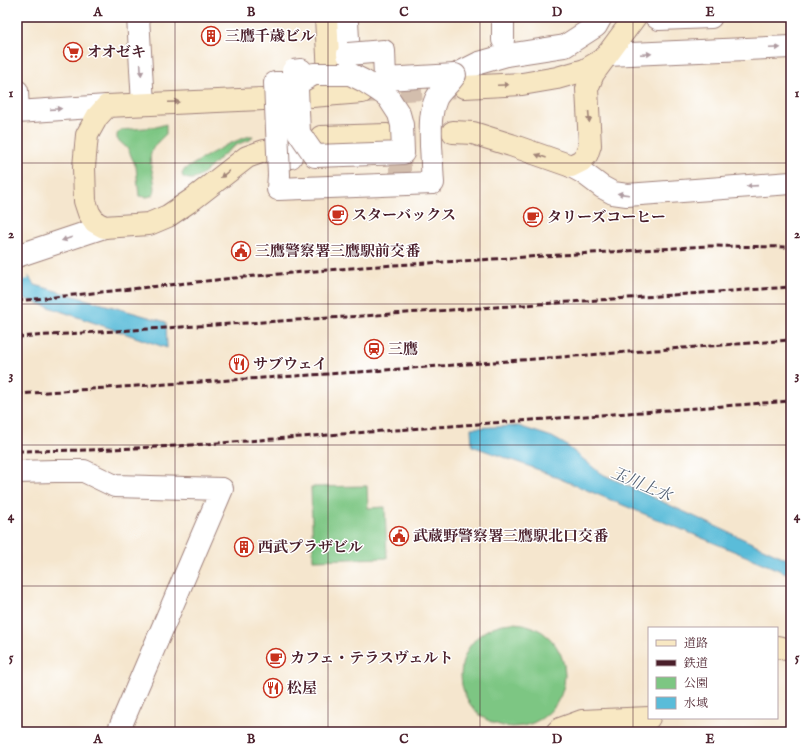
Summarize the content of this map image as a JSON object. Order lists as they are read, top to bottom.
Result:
{
  "water": ["玉川上水"],
  "places": {
    "building": ["三鷹千歳ビル", "西武プラザビル"],
    "supermarket": ["オオゼキ"],
    "cafe": ["スターバックス", "タリーズコーヒー", "カフェ・テラスヴェルト"],
    "public building": ["三鷹警察署三鷹駅前交番", "武蔵野警察署三鷹駅北口交番"],
    "station": ["三鷹"],
    "restaurant": ["サブウェイ", "松屋"]
  },
  "legend": [
    "道路",
    "鉄道",
    "公園",
    "水域"
  ],
  "grid": {
    "columns": [
      "A",
      "B",
      "C",
      "D",
      "E"
    ],
    "rows": [
      "1",
      "2",
      "3",
      "4",
      "5"
    ]
  }
}
